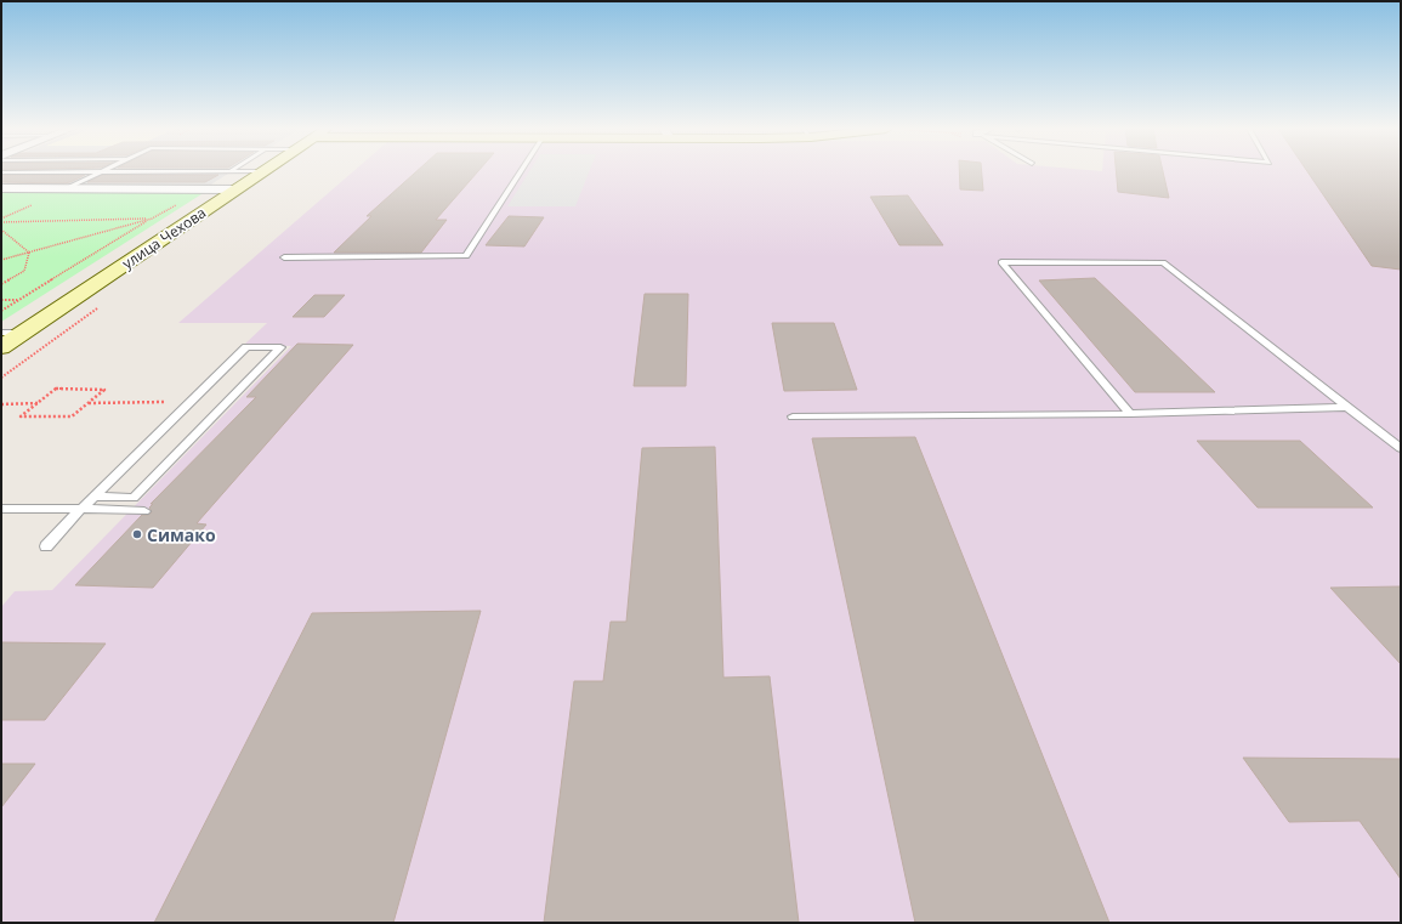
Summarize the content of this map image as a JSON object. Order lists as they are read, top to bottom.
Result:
{
  "streets": {
    "main road": ["улица Чехова"]
  },
  "places": ["Симако"]
}
